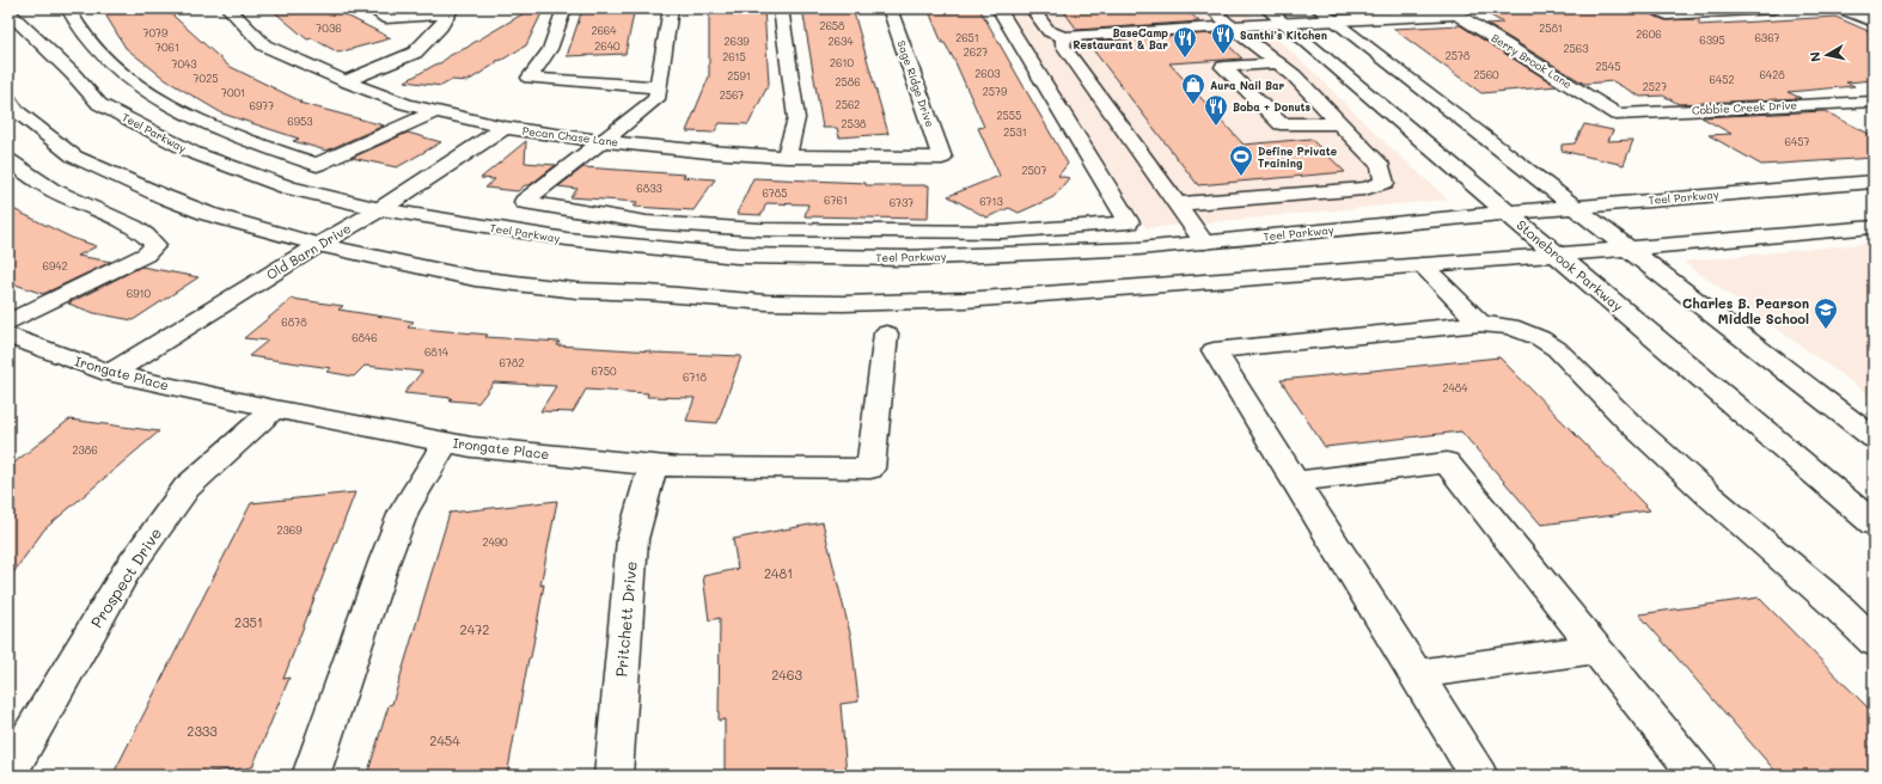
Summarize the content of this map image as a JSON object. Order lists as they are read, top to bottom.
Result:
{
  "streets": {
    "main road": [
      "Berry Brook Lane",
      "Sage Ridge Drive",
      "Cobbie Creek Drive",
      "Teel Parkway",
      "Pecan Chase Lane",
      "Old Barn Drive",
      "Stonebrook Parkway",
      "Irongate Place",
      "Prospect Drive",
      "Pritchett Drive"
    ]
  },
  "crossings": [
    ["Berry Brook Lane", "Cobbie Creek Drive"],
    ["Sage Ridge Drive", "Pecan Chase Lane"],
    ["Teel Parkway", "Old Barn Drive"],
    ["Teel Parkway", "Stonebrook Parkway"],
    ["Pecan Chase Lane", "Old Barn Drive"],
    ["Old Barn Drive", "Irongate Place"],
    ["Irongate Place", "Prospect Drive"],
    ["Irongate Place", "Pritchett Drive"]
  ],
  "places": {
    "restaurant": ["Santhi's Kitchen", "BaseCamp Restaurant & Bar", "Boba + Donuts"],
    "shop": ["Aura Nail Bar"],
    "sports": ["Define Private Training"],
    "school or university": ["Charles B. Pearson Middle School"]
  },
  "house_numbers": [
    "2658",
    "7036",
    "2581",
    "2664",
    "7079",
    "2606",
    "2651",
    "6367",
    "6395",
    "2639",
    "2634",
    "2640",
    "7061",
    "2563",
    "2627",
    "2578",
    "2615",
    "2610",
    "7043",
    "2545",
    "2603",
    "2560",
    "6428",
    "2591",
    "7025",
    "6452",
    "2586",
    "2527",
    "2579",
    "7001",
    "2567",
    "2562",
    "6977",
    "2555",
    "6953",
    "2538",
    "2531",
    "6457",
    "2507",
    "6833",
    "6785",
    "6761",
    "6713",
    "6737",
    "6942",
    "6910",
    "6878",
    "6846",
    "6814",
    "6782",
    "6750",
    "6718",
    "2484",
    "2386",
    "2369",
    "2490",
    "2481",
    "2351",
    "2472",
    "2463",
    "2333",
    "2454"
  ],
  "north": "left"
}
